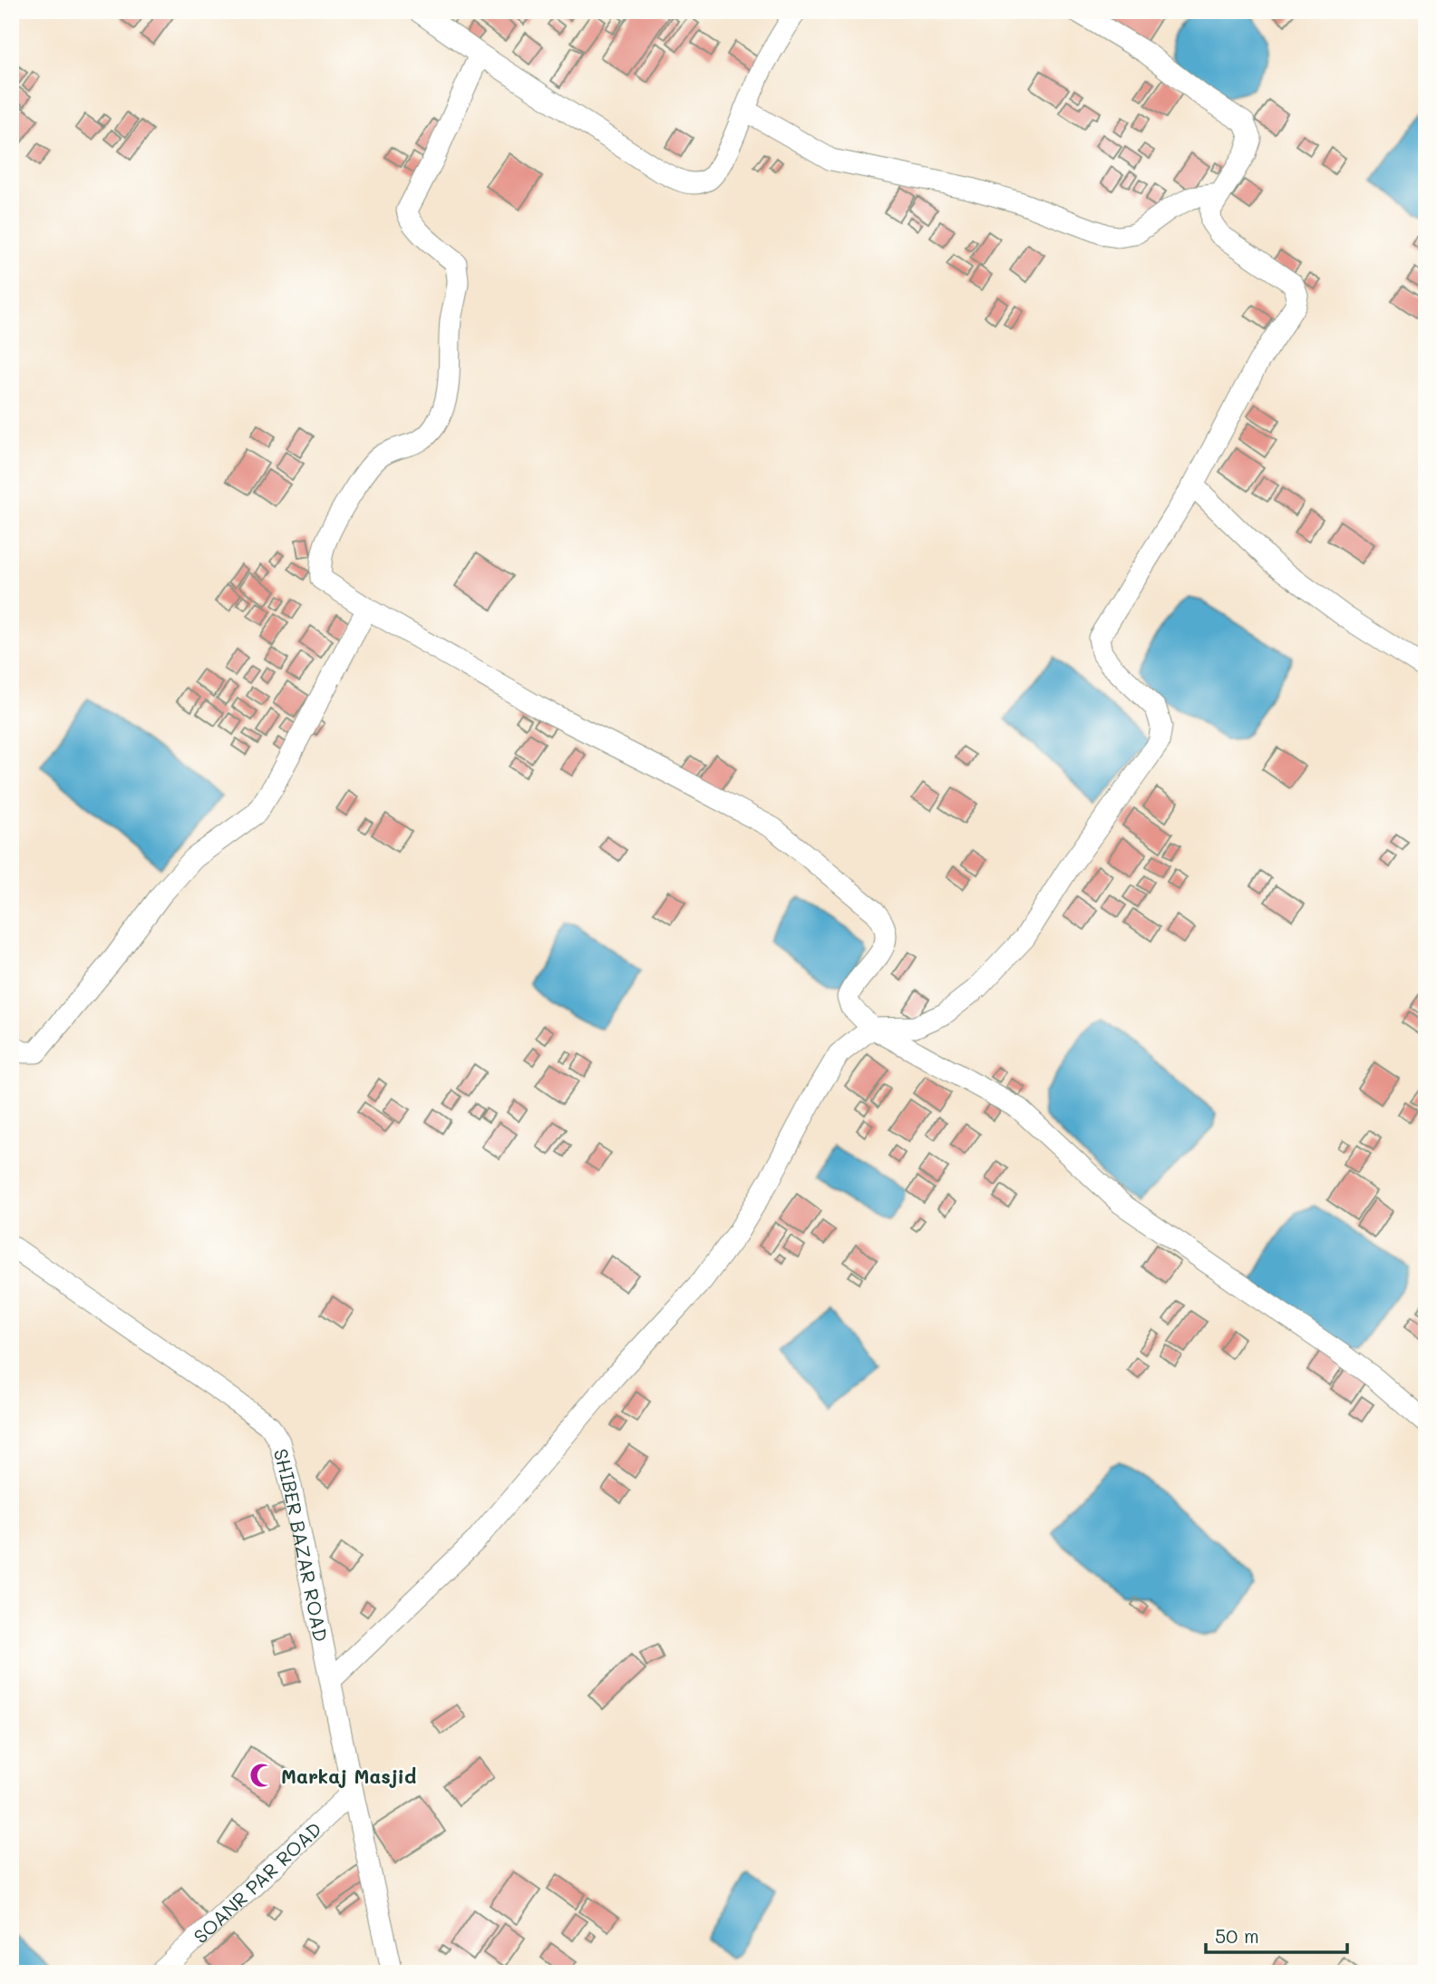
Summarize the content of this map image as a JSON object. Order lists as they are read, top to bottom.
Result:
{
  "streets": {
    "street": ["SHIBER BAZAR ROAD", "SOANR PAR ROAD"]
  },
  "crossings": [
    ["SHIBER BAZAR ROAD", "SOANR PAR ROAD"]
  ],
  "places": {
    "mosque": ["Markaj Masjid"]
  },
  "scale_bar": "50 m"
}
